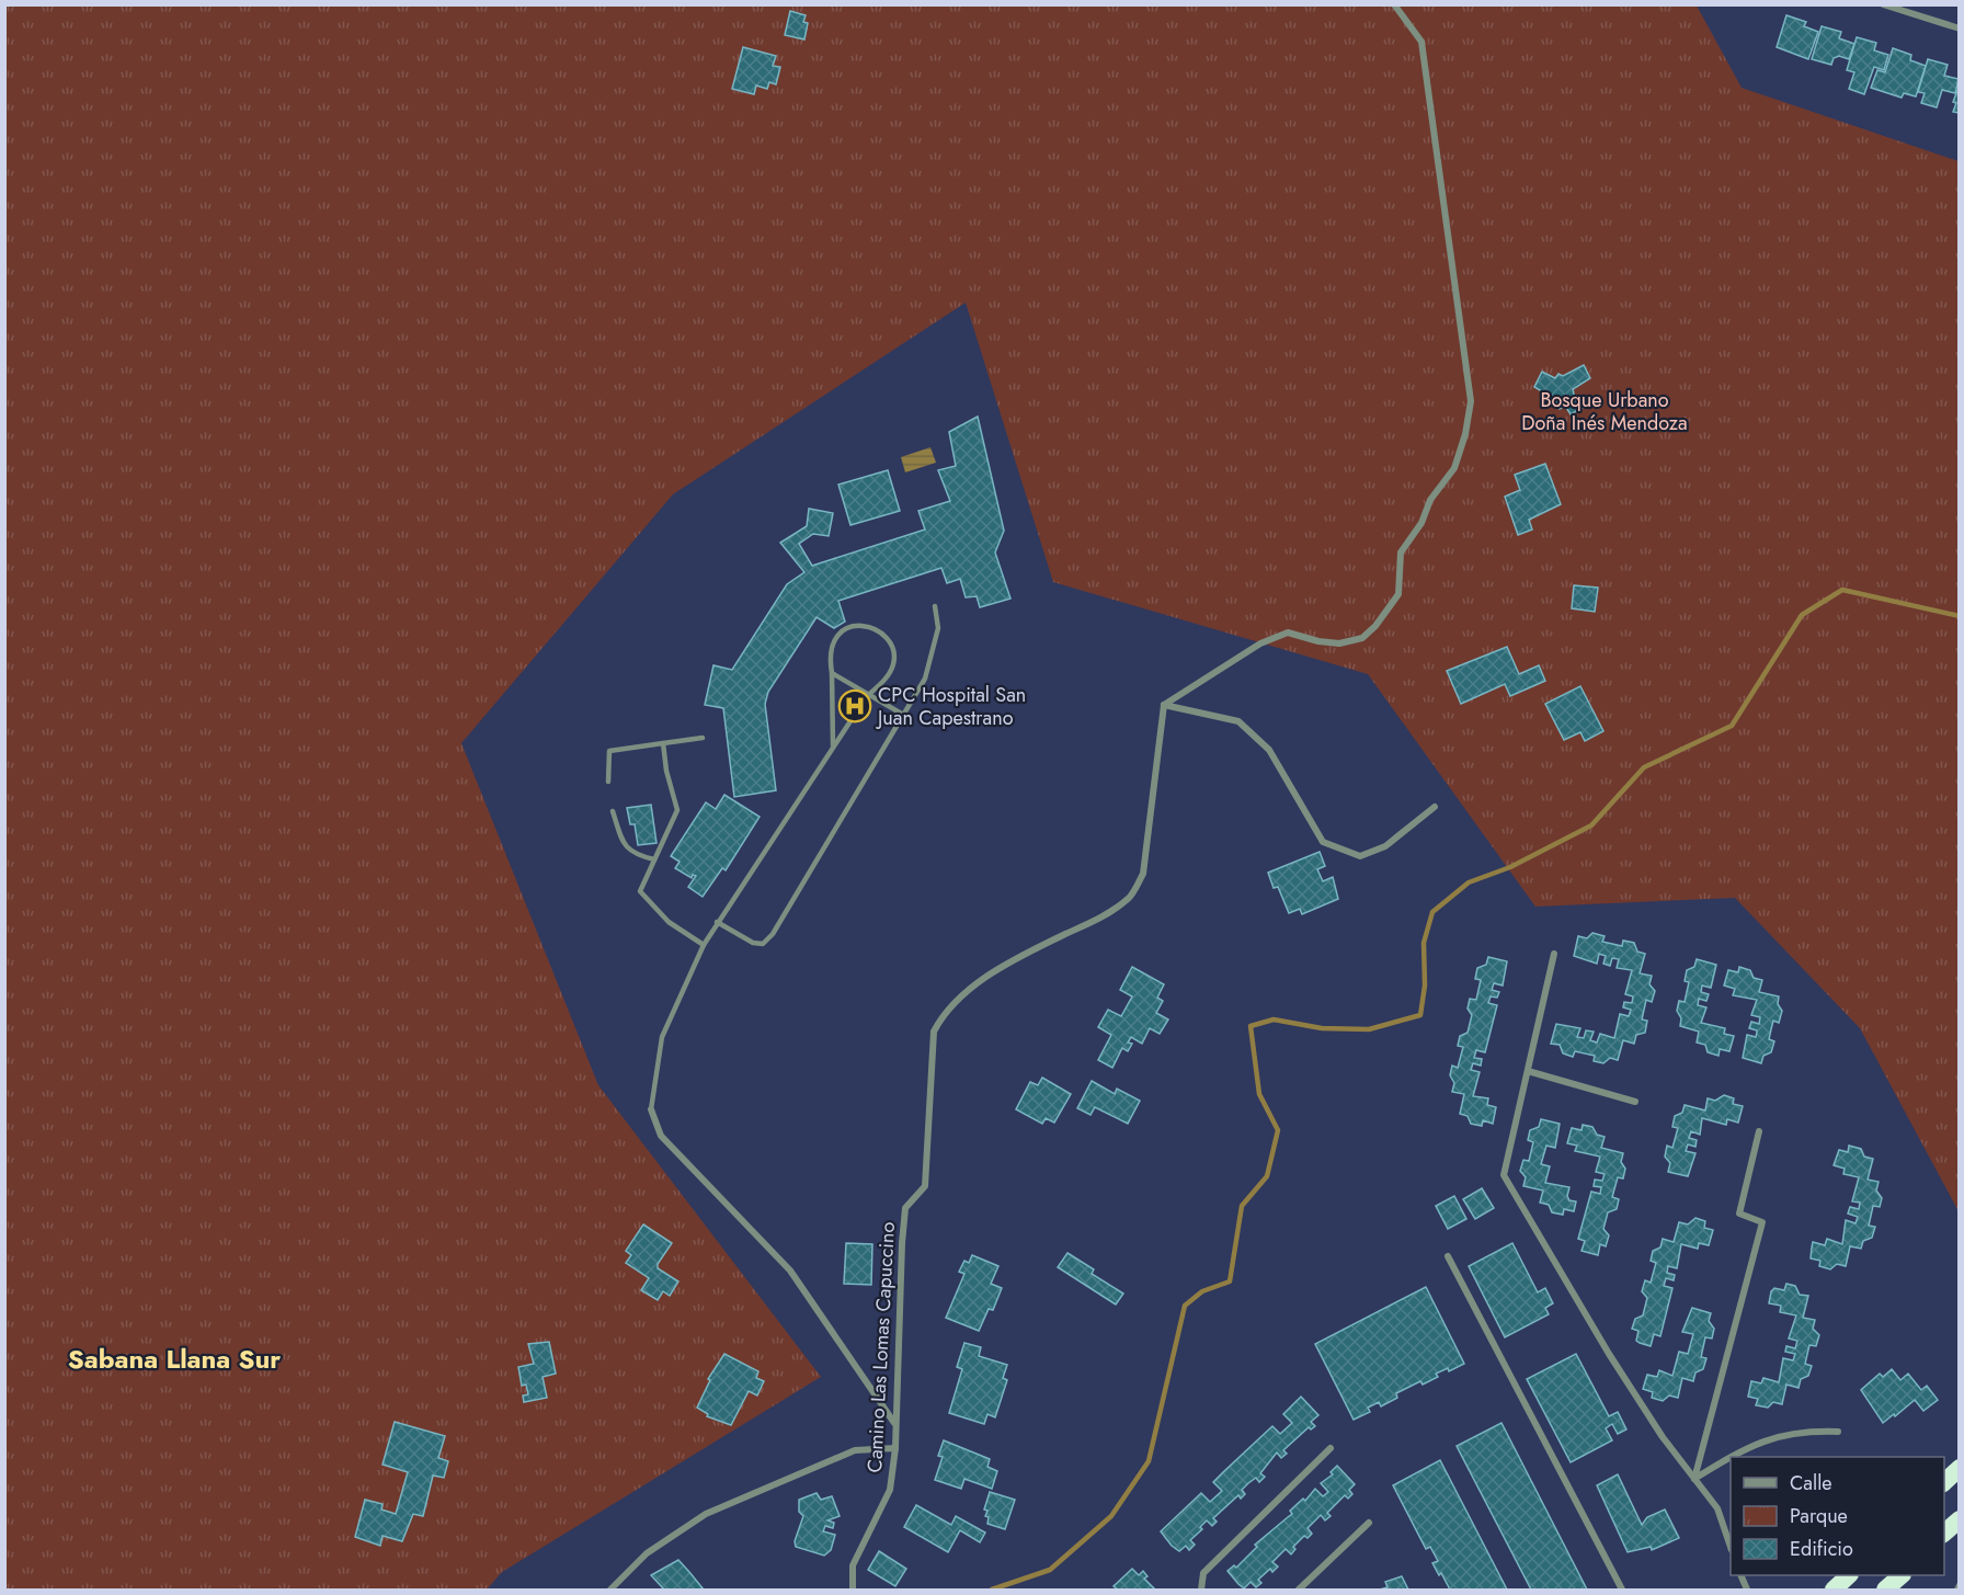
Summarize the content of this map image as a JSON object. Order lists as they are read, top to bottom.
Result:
{
  "streets": {
    "street": ["Camino Las Lomas Capuccino"]
  },
  "districts": ["Sabana Llana Sur"],
  "parks": ["Bosque Urbano Doña Inés Mendoza"],
  "places": {
    "hospital": ["CPC Hospital San Juan Capestrano"]
  },
  "legend": ["Calle", "Parque", "Edificio"]
}
